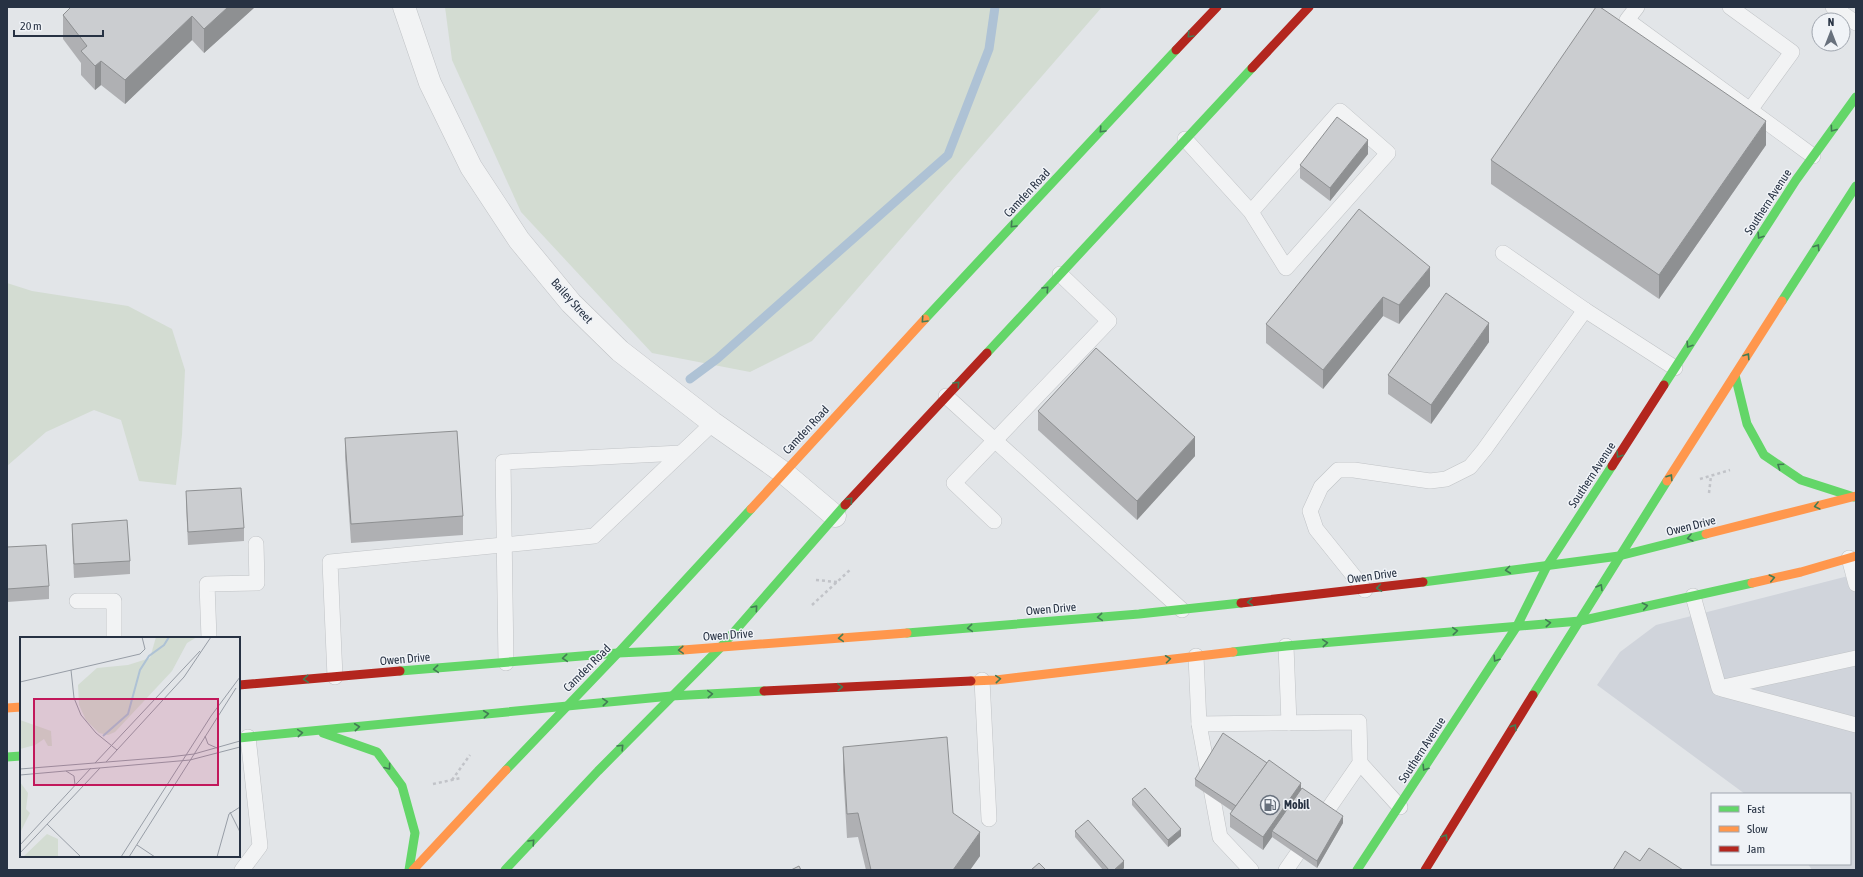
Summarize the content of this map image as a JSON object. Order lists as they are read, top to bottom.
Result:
{
  "streets": {
    "main road": ["Camden Road", "Southern Avenue", "Owen Drive"],
    "street": ["Bailey Street"]
  },
  "crossings": [
    ["Camden Road", "Bailey Street"],
    ["Camden Road", "Owen Drive"],
    ["Southern Avenue", "Owen Drive"]
  ],
  "places": {
    "fuel station": ["Mobil"]
  },
  "legend": ["Fast", "Slow", "Jam"],
  "scale_bar": "20 m",
  "north": "top"
}
